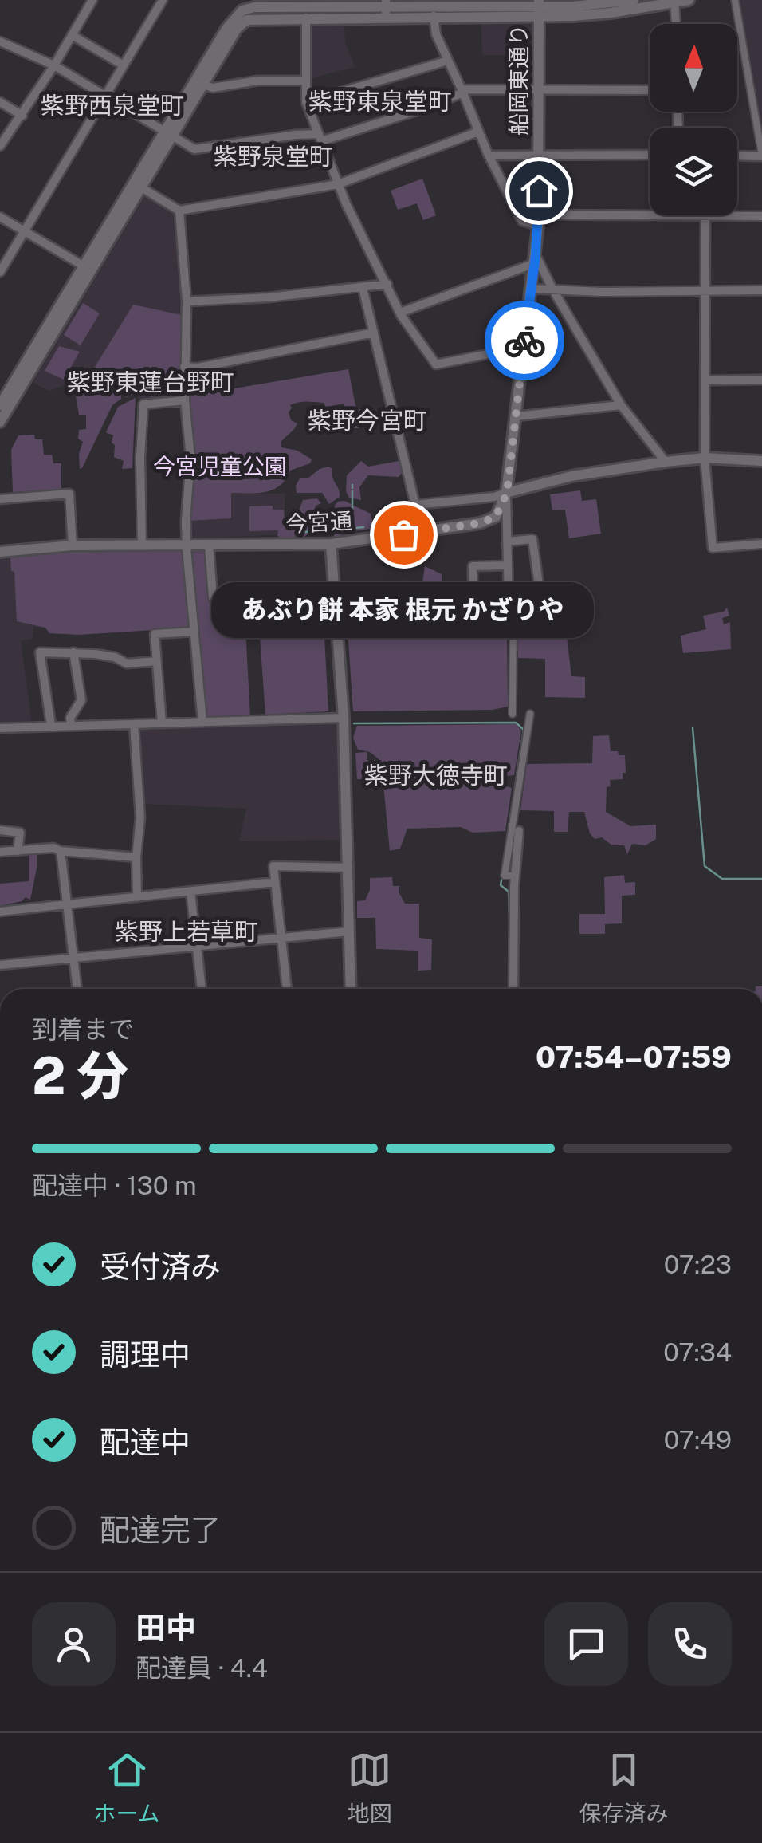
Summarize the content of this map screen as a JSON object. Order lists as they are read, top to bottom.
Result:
{
  "streets": {
    "street": ["船岡東通り", "今宮通"]
  },
  "crossings": [
    ["船岡東通り", "今宮通"]
  ],
  "districts": [
    "紫野東泉堂町",
    "紫野西泉堂町",
    "紫野泉堂町",
    "紫野東蓮台野町",
    "紫野今宮町",
    "紫野大徳寺町",
    "紫野上若草町"
  ],
  "parks": ["今宮児童公園"],
  "places": ["あぶり餅 本家 根元 かざりや"],
  "north": "top",
  "page": {
    "bubble": "あぶり餅 本家 根元 かざりや",
    "heading": ["2 分", "到着まで", "07:54–07:59"],
    "panel": ["田中", "配達員 · 4.4"],
    "bar": "配達中 · 130 m",
    "list": [
      ["受付済み", "07:23"],
      ["調理中", "07:34"],
      ["配達中", "07:49"],
      "配達完了"
    ],
    "tabs": ["ホーム", "地図", "保存済み"]
  }
}
